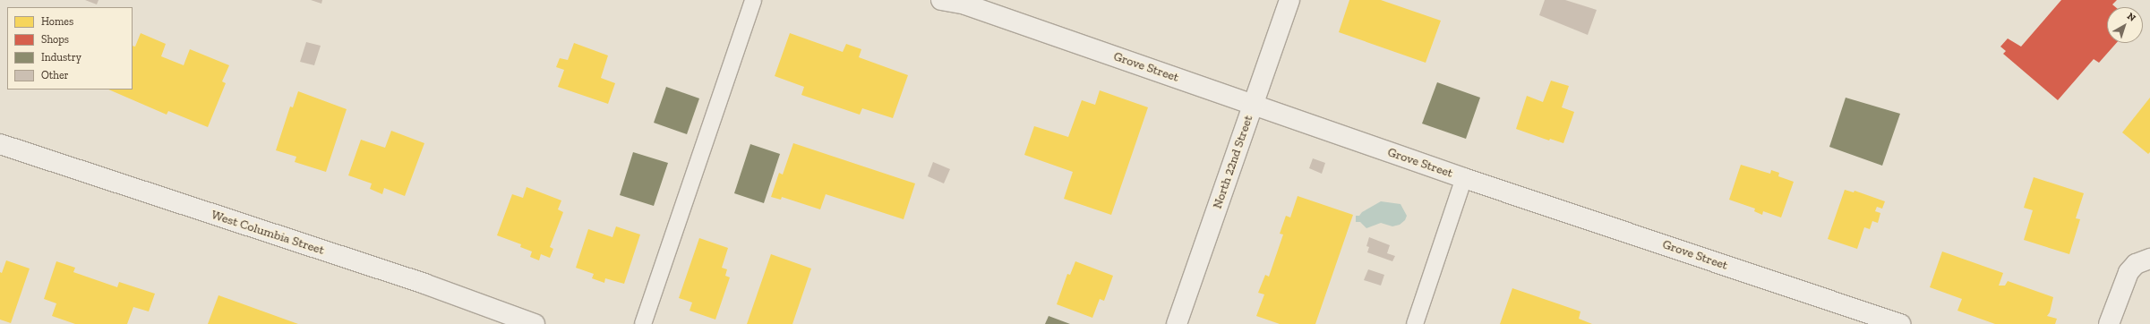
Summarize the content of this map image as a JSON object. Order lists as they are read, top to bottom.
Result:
{
  "streets": {
    "street": ["Grove Street", "North 22nd Street", "West Columbia Street"]
  },
  "crossings": [
    ["Grove Street", "North 22nd Street"]
  ],
  "legend": [
    "Homes",
    "Shops",
    "Industry",
    "Other"
  ],
  "north": "top right"
}
